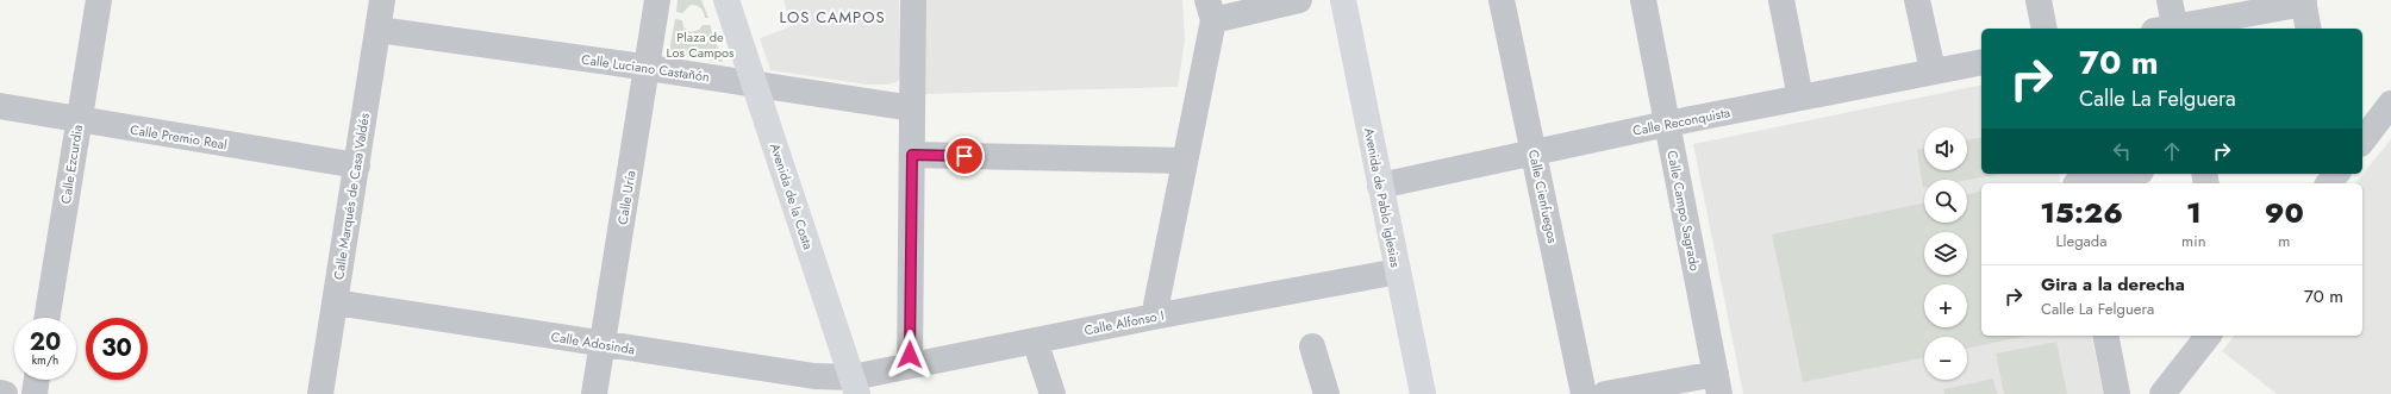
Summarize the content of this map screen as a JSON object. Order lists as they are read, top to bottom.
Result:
{
  "streets": {
    "main road": ["Avenida de la Costa", "Avenida de Pablo Iglesias"],
    "street": [
      "Calle Luciano Castañón",
      "Calle Reconquista",
      "Calle Premio Real",
      "Calle Ezcurdia",
      "Calle Marqués de Casa Valdés",
      "Calle Cienfuegos",
      "Calle Uría",
      "Calle Campo Sagrado",
      "Calle Alfonso I",
      "Calle Adosinda"
    ]
  },
  "crossings": [
    ["Calle Luciano Castañón", "Calle Marqués de Casa Valdés"],
    ["Calle Luciano Castañón", "Avenida de la Costa"],
    ["Calle Luciano Castañón", "Calle Uría"],
    ["Calle Reconquista", "Calle Cienfuegos"],
    ["Calle Reconquista", "Avenida de Pablo Iglesias"],
    ["Calle Reconquista", "Calle Campo Sagrado"],
    ["Calle Premio Real", "Calle Ezcurdia"],
    ["Calle Premio Real", "Calle Marqués de Casa Valdés"],
    ["Calle Marqués de Casa Valdés", "Calle Adosinda"],
    ["Avenida de la Costa", "Calle Alfonso I"],
    ["Avenida de la Costa", "Calle Adosinda"],
    ["Calle Uría", "Calle Adosinda"],
    ["Avenida de Pablo Iglesias", "Calle Alfonso I"],
    ["Calle Alfonso I", "Calle Adosinda"]
  ],
  "districts": ["LOS CAMPOS"],
  "parks": ["Plaza de Los Campos"],
  "page": {
    "turn": ["70 m", "Calle La Felguera"],
    "map_buttons": ["+", "−"],
    "eta": [
      "15:26",
      "Llegada",
      "1",
      "min",
      "90",
      "m"
    ],
    "list": [
      {
        "name": "Gira a la derecha",
        "note": "Calle La Felguera",
        "value": "70 m"
      }
    ],
    "speed": "20 km/h",
    "limit": "30"
  }
}
